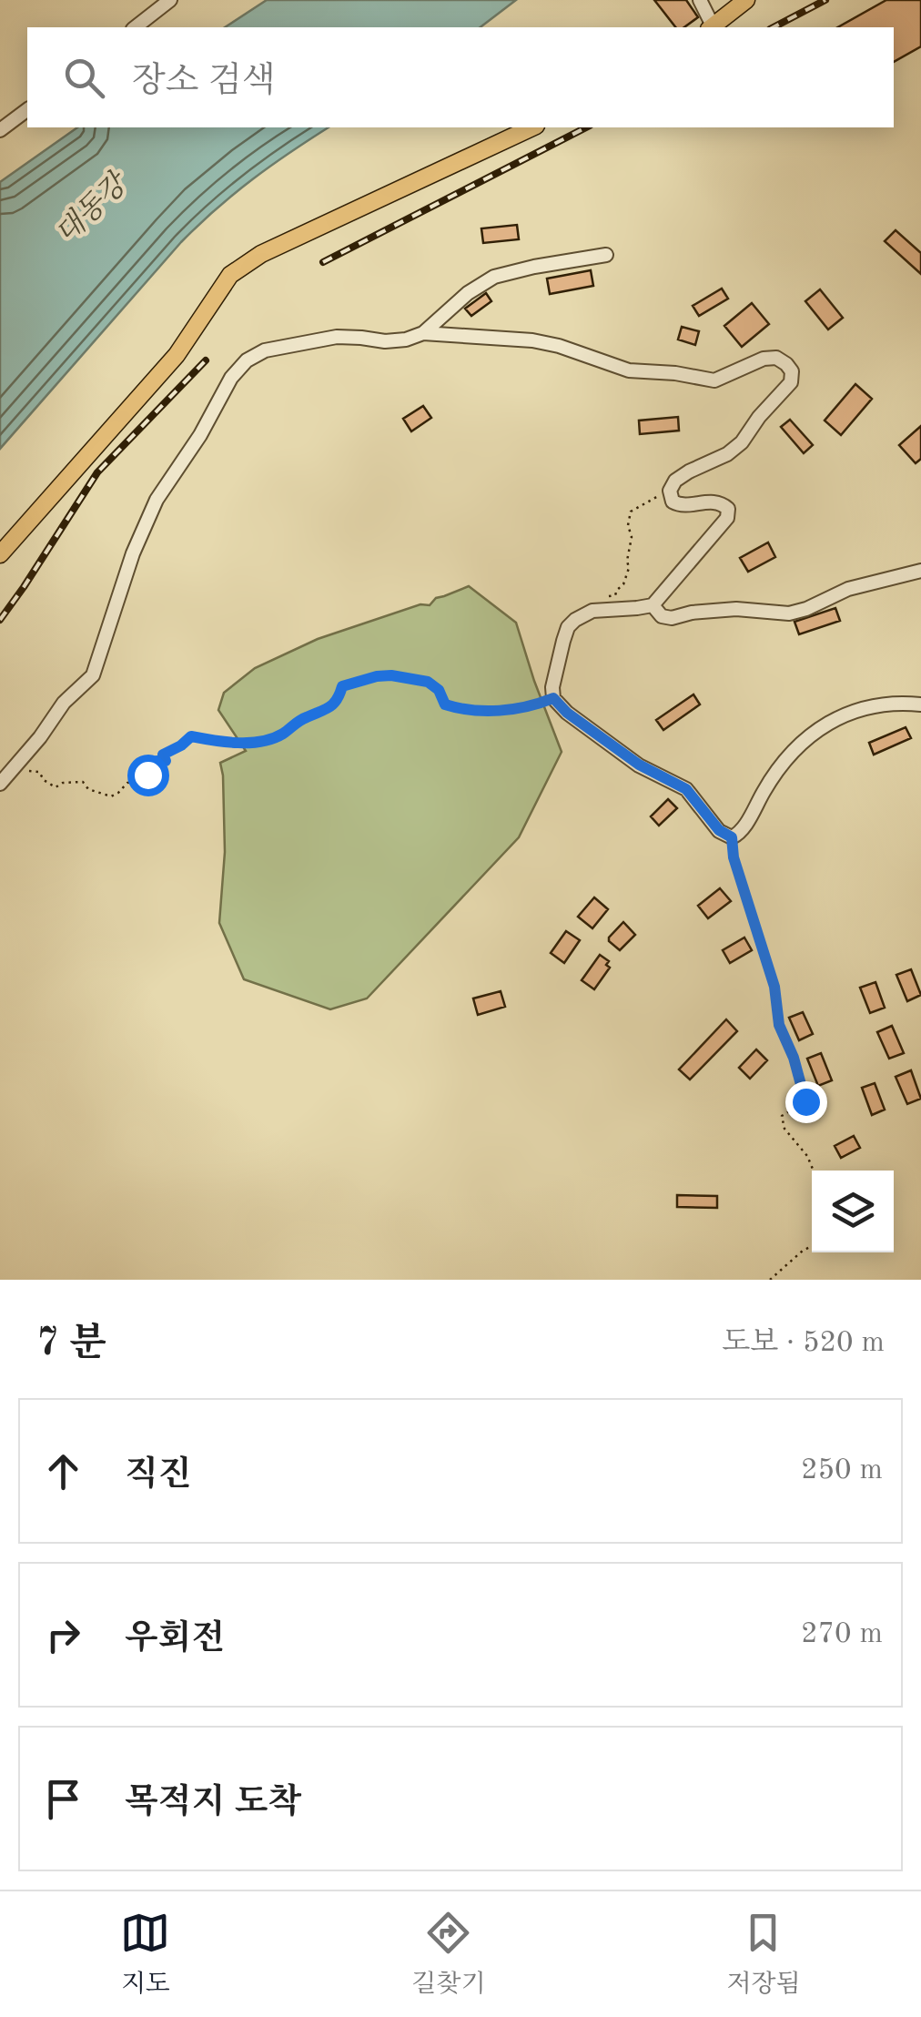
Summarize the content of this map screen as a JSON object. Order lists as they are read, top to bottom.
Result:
{
  "water": ["대동강"],
  "page": {
    "search": "장소 검색",
    "heading": ["7 분", "도보 · 520 m"],
    "list": [
      ["직진", "250 m"],
      ["우회전", "270 m"],
      "목적지 도착"
    ],
    "nav": ["지도", "길찾기", "저장됨"]
  }
}
